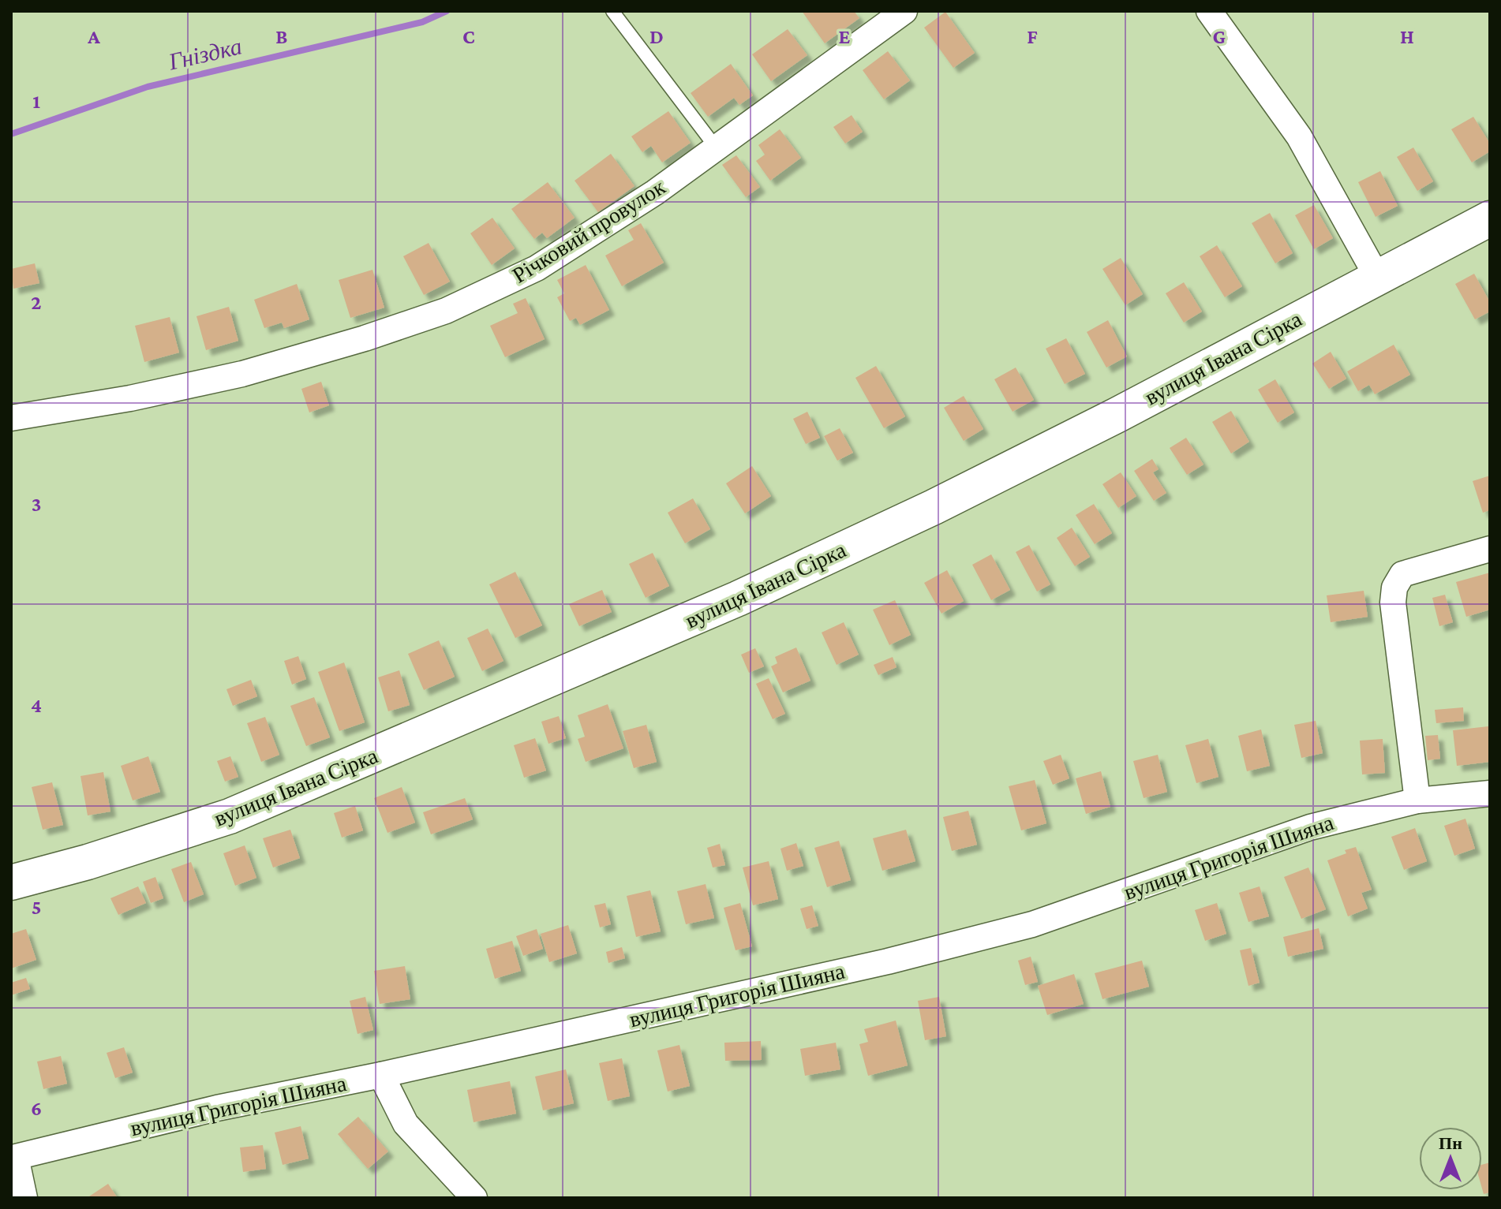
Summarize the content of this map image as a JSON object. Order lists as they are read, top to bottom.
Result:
{
  "streets": {
    "street": ["Річковий провулок", "вулиця Івана Сірка", "вулиця Григорія Шияна"]
  },
  "water": ["Гніздка"],
  "north": "top",
  "grid": {
    "columns": [
      "A",
      "B",
      "C",
      "D",
      "E",
      "F",
      "G",
      "H"
    ],
    "rows": [
      "1",
      "2",
      "3",
      "4",
      "5",
      "6"
    ]
  }
}
